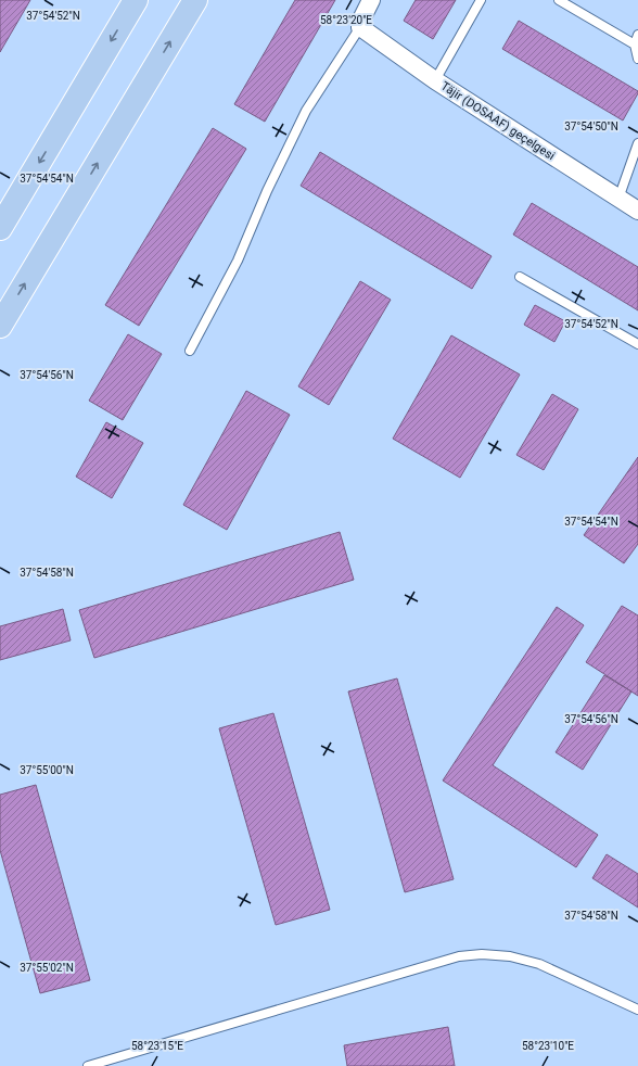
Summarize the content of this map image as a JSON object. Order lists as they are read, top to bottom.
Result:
{
  "streets": {
    "street": ["Täjir (DOSAAF) geçelgesi"]
  },
  "coordinates": [
    "37°54'52\"N",
    "58°23'20\"E",
    "37°54'50\"N",
    "37°54'54\"N",
    "37°54'56\"N",
    "37°54'58\"N",
    "37°55'00\"N",
    "37°55'02\"N",
    "58°23'15\"E",
    "58°23'10\"E"
  ]
}
